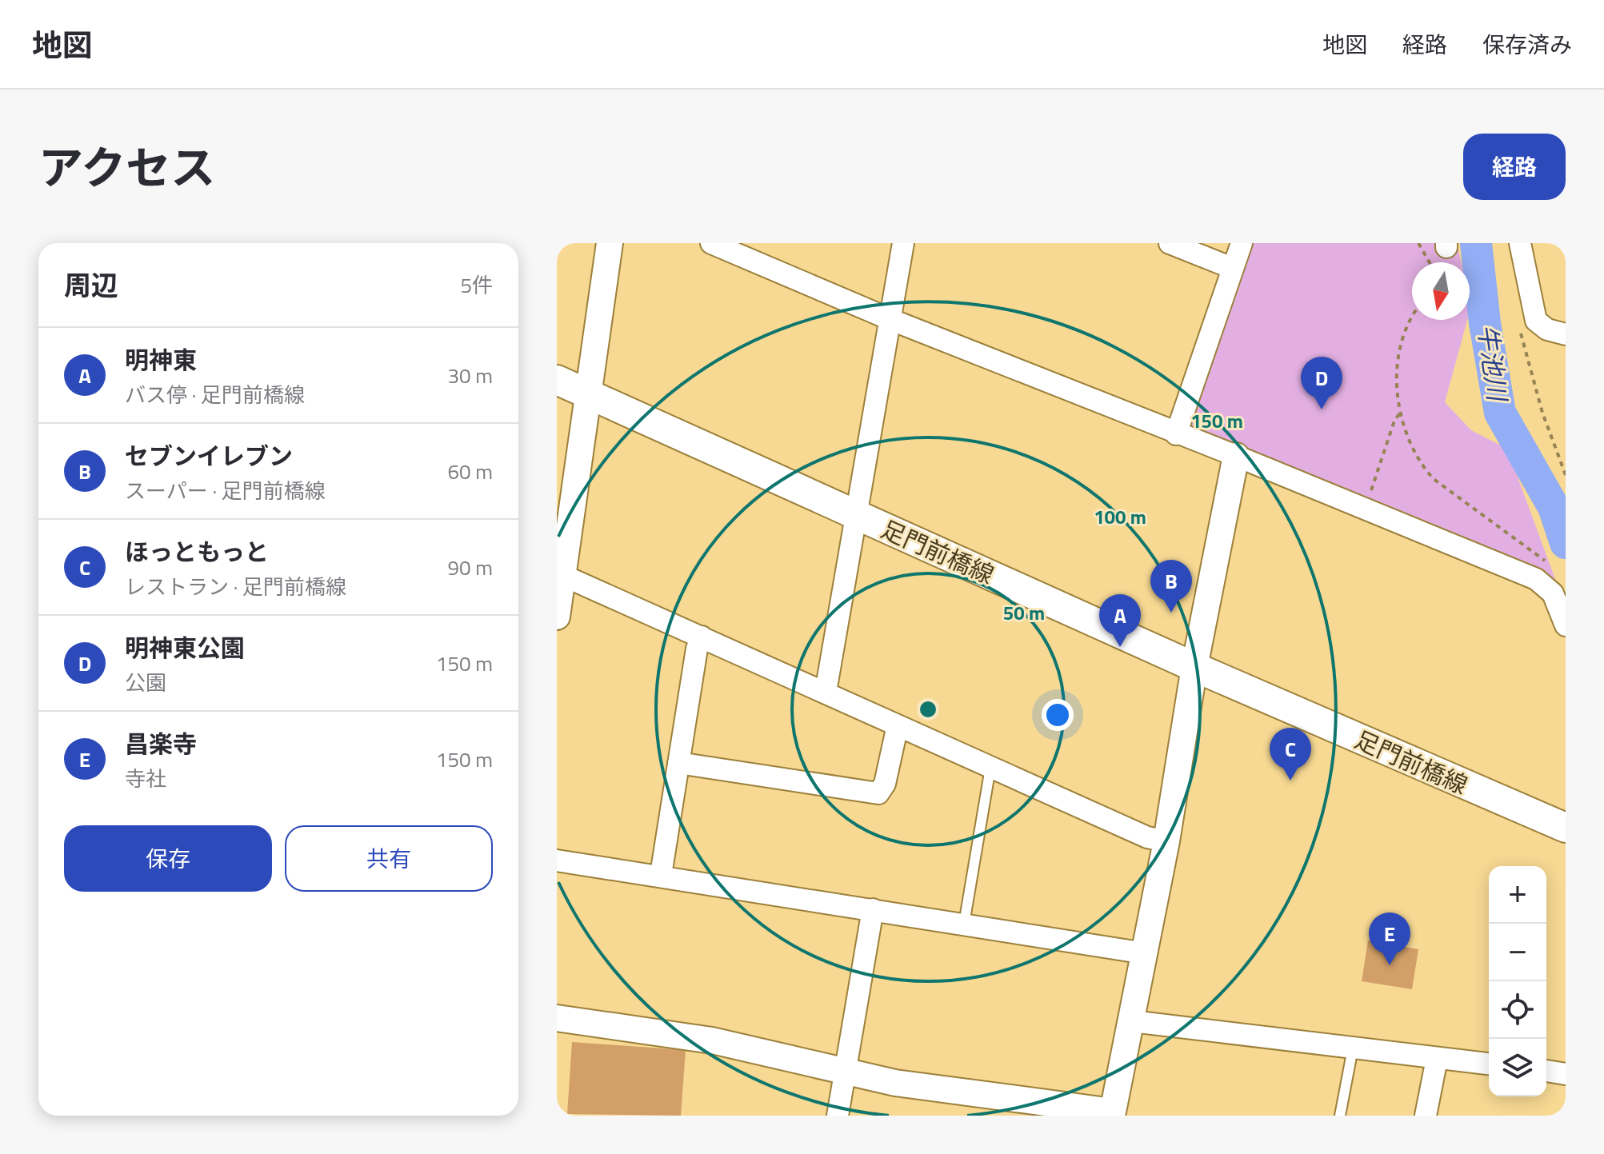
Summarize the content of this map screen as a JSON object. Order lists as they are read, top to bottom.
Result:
{
  "streets": {
    "main road": ["足門前橋線"]
  },
  "water": ["牛池川"],
  "north": "bottom",
  "page": {
    "header": "地図",
    "nav": ["地図", "経路", "保存済み"],
    "title": "アクセス",
    "buttons": [
      "経路",
      ["保存", "共有"]
    ],
    "heading": ["周辺", "5件"],
    "list": [
      {
        "mark": "A",
        "name": "明神東",
        "note": "バス停 · 足門前橋線",
        "value": "30 m"
      },
      {
        "mark": "B",
        "name": "セブンイレブン",
        "note": "スーパー · 足門前橋線",
        "value": "60 m"
      },
      {
        "mark": "C",
        "name": "ほっともっと",
        "note": "レストラン · 足門前橋線",
        "value": "90 m"
      },
      {
        "mark": "D",
        "name": "明神東公園",
        "note": "公園",
        "value": "150 m"
      },
      {
        "mark": "E",
        "name": "昌楽寺",
        "note": "寺社",
        "value": "150 m"
      }
    ],
    "pins": [
      "D",
      "B",
      "A",
      "C",
      "E"
    ],
    "map_buttons": ["+", "−"]
  },
  "rings": ["150 m", "100 m", "50 m"]
}
